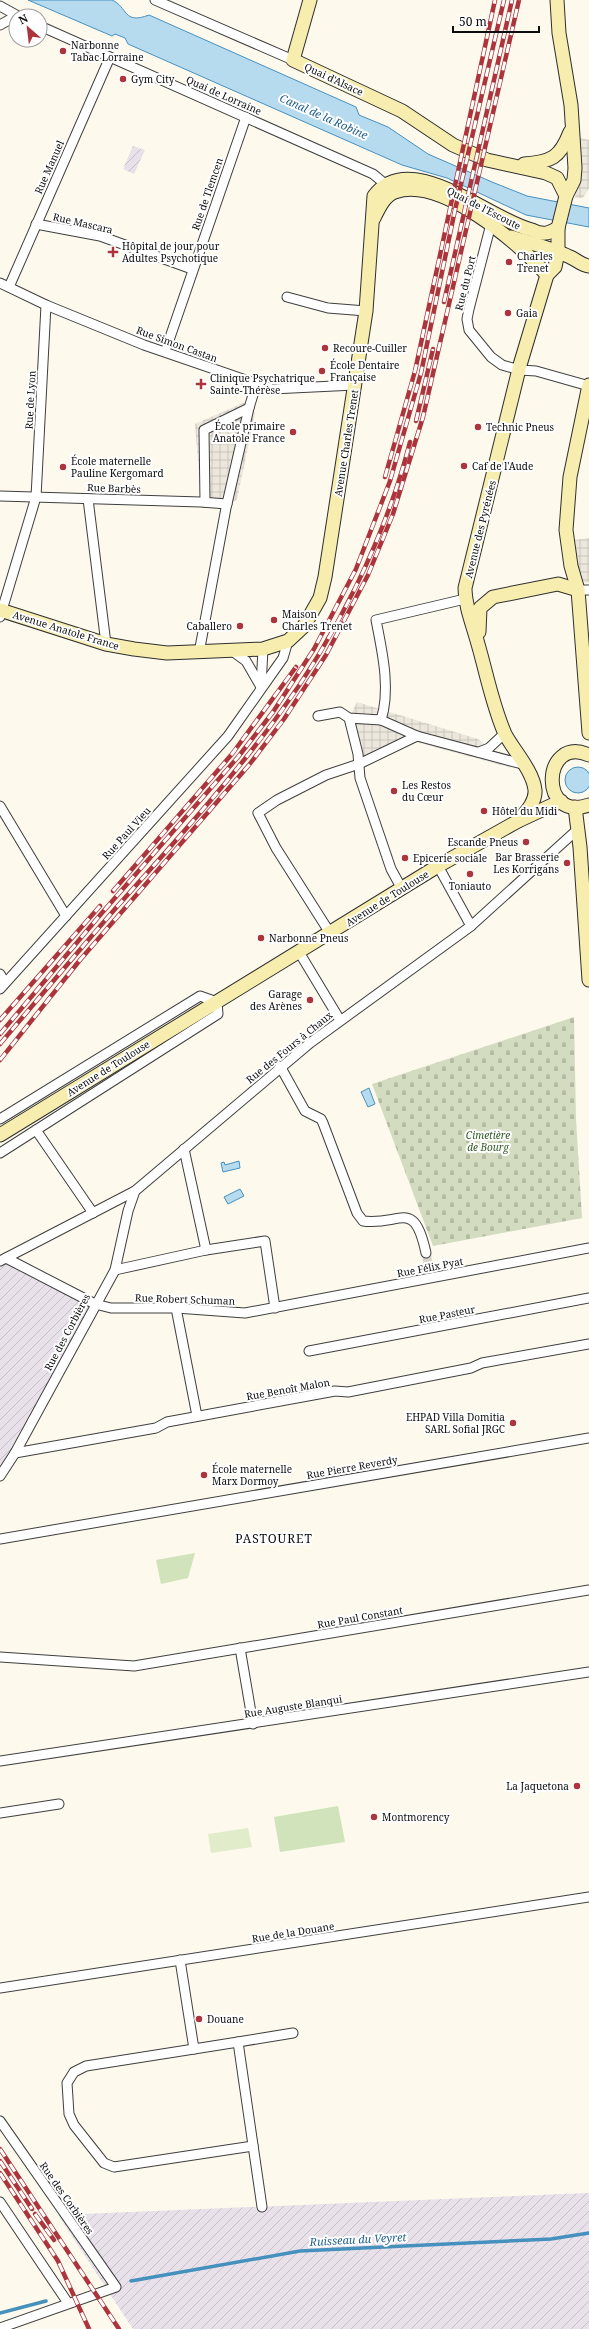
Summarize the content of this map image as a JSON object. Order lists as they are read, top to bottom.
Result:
{
  "streets": {
    "main road": [
      "Quai d'Alsace",
      "Quai de l'Escoute",
      "Avenue Charles Trenet",
      "Avenue des Pyrénées",
      "Avenue Anatole France",
      "Avenue de Toulouse"
    ],
    "street": [
      "Quai de Lorraine",
      "Rue Manuel",
      "Rue de Tlemcen",
      "Rue Mascara",
      "Rue du Port",
      "Rue Simon Castan",
      "Rue de Lyon",
      "Rue Barbès",
      "Rue Paul Vieu",
      "Rue des Fours à Chaux",
      "Rue Félix Pyat",
      "Rue Robert Schuman",
      "Rue Pasteur",
      "Rue des Corbières",
      "Rue Benoît Malon",
      "Rue Pierre Reverdy",
      "Rue Paul Constant",
      "Rue Auguste Blanqui",
      "Rue de la Douane"
    ]
  },
  "crossings": [
    ["Quai d'Alsace", "Avenue des Pyrénées"],
    ["Quai de Lorraine", "Rue Manuel"],
    ["Quai de Lorraine", "Rue de Tlemcen"],
    ["Quai de Lorraine", "Quai de l'Escoute"],
    ["Rue Manuel", "Rue Mascara"],
    ["Rue Manuel", "Rue Simon Castan"],
    ["Rue de Tlemcen", "Rue Mascara"],
    ["Quai de l'Escoute", "Rue du Port"],
    ["Quai de l'Escoute", "Avenue Charles Trenet"],
    ["Quai de l'Escoute", "Avenue des Pyrénées"],
    ["Rue du Port", "Avenue des Pyrénées"],
    ["Rue Simon Castan", "Rue de Lyon"],
    ["Rue Simon Castan", "Avenue Charles Trenet"],
    ["Rue de Lyon", "Rue Barbès"],
    ["Rue de Lyon", "Avenue Anatole France"],
    ["Avenue Charles Trenet", "Avenue Anatole France"],
    ["Avenue Charles Trenet", "Rue Paul Vieu"],
    ["Avenue des Pyrénées", "Avenue de Toulouse"],
    ["Avenue Anatole France", "Rue Paul Vieu"],
    ["Rue des Fours à Chaux", "Rue Robert Schuman"],
    ["Rue des Fours à Chaux", "Rue des Corbières"],
    ["Rue Félix Pyat", "Rue Robert Schuman"],
    ["Rue Robert Schuman", "Rue des Corbières"],
    ["Rue des Corbières", "Rue Benoît Malon"]
  ],
  "districts": ["PASTOURET"],
  "water": ["Canal de la Robine", "Ruisseau du Veyret"],
  "parks": ["Cimetière de Bourg"],
  "places": {
    "other": [
      "Narbonne Tabac Lorraine",
      "Gym City",
      "Charles Trenet",
      "Gaia",
      "Recoure-Cuiller",
      "École Dentaire Française",
      "Technic Pneus",
      "École primaire Anatole France",
      "Caf de l'Aude",
      "École maternelle Pauline Kergomard",
      "Maison Charles Trenet",
      "Caballero",
      "Les Restos du Cœur",
      "Hôtel du Midi",
      "Escande Pneus",
      "Epicerie sociale",
      "Bar Brasserie Les Korrigans",
      "Toniauto",
      "Narbonne Pneus",
      "Garage des Arènes",
      "EHPAD Villa Domitia SARL Sofial JRGC",
      "École maternelle Marx Dormoy",
      "La Jaquetona",
      "Montmorency",
      "Douane"
    ],
    "health": ["Hôpital de jour pour Adultes Psychotique", "Clinique Psychatrique Sainte-Thérèse"]
  },
  "scale_bar": "50 m",
  "north": "top left"
}
